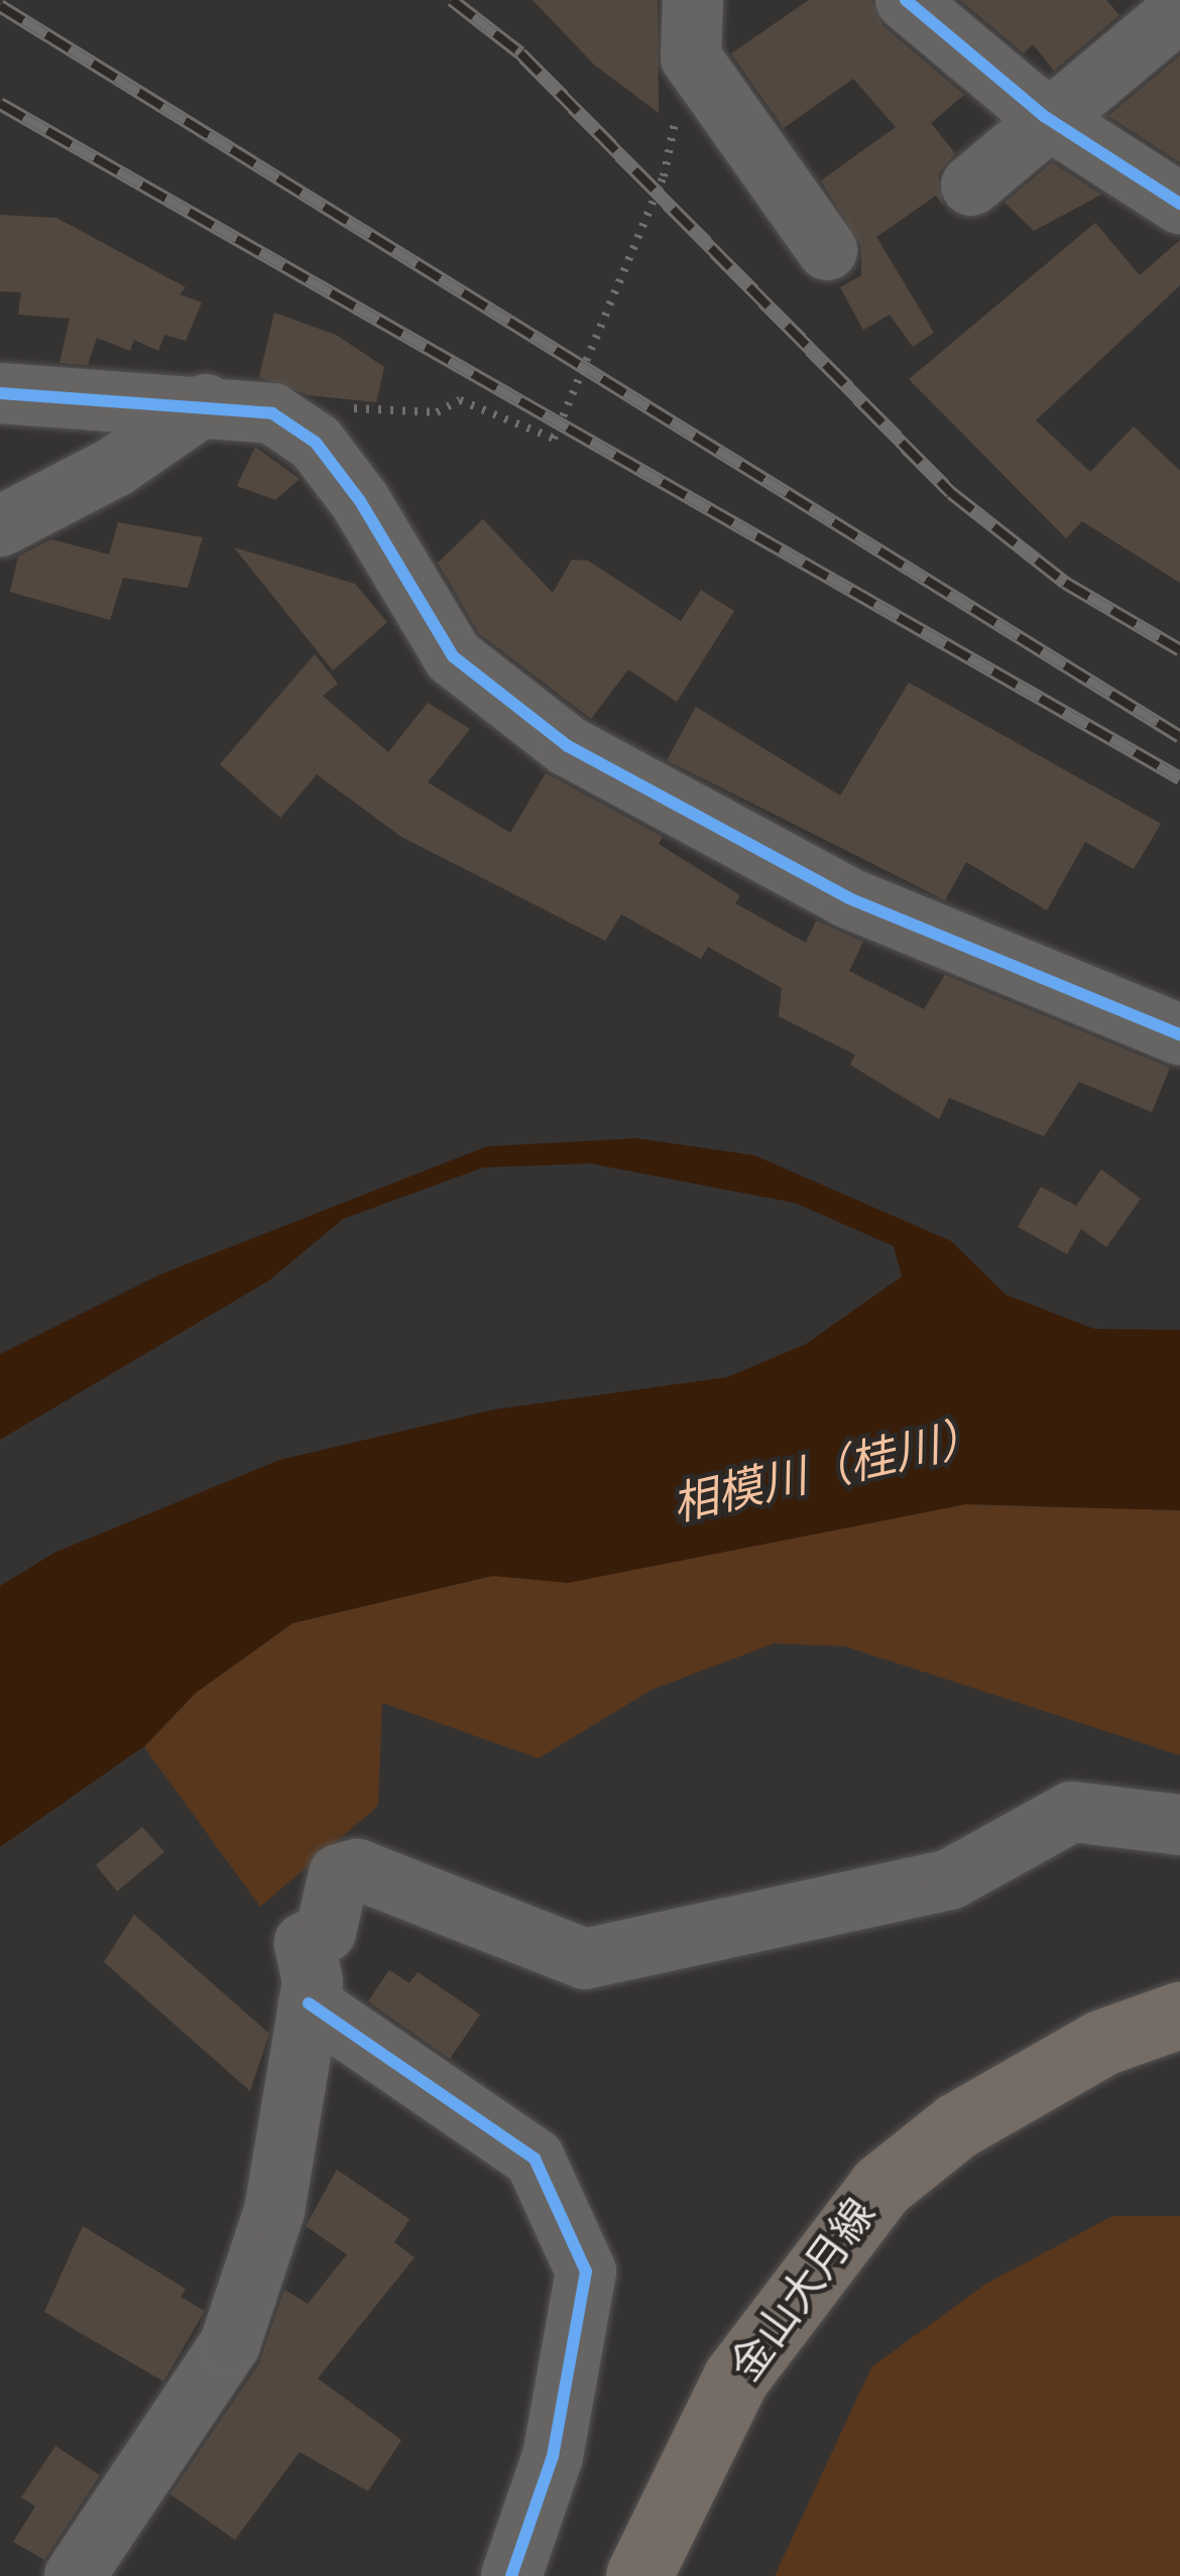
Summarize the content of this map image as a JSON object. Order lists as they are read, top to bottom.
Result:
{
  "streets": {
    "main road": ["金山大月線"]
  },
  "water": ["相模川（桂川）"]
}
